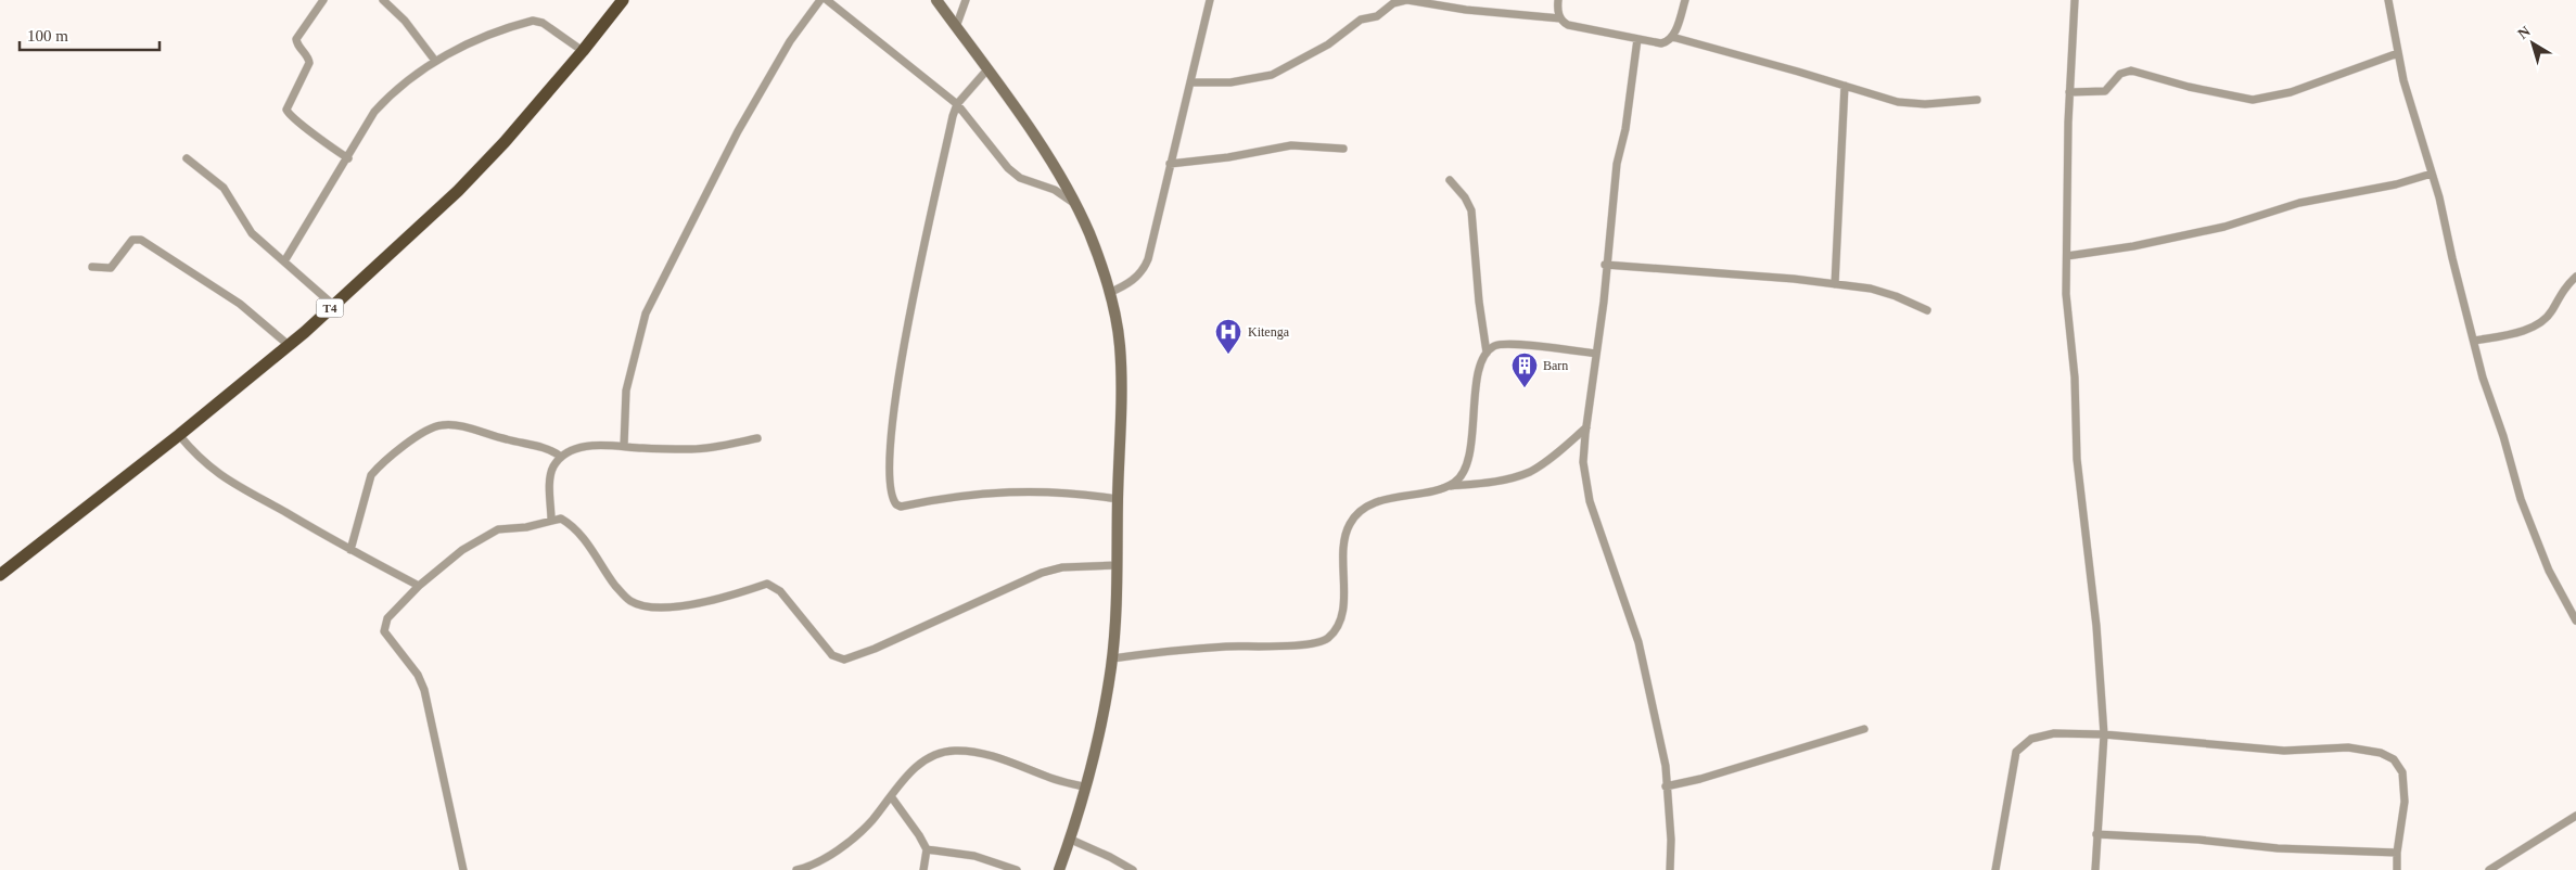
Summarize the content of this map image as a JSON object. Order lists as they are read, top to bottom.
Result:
{
  "streets": {
    "highway": ["T4"]
  },
  "places": {
    "hospital": ["Kitenga"],
    "building": ["Barn"]
  },
  "scale_bar": "100 m",
  "north": "top left"
}
